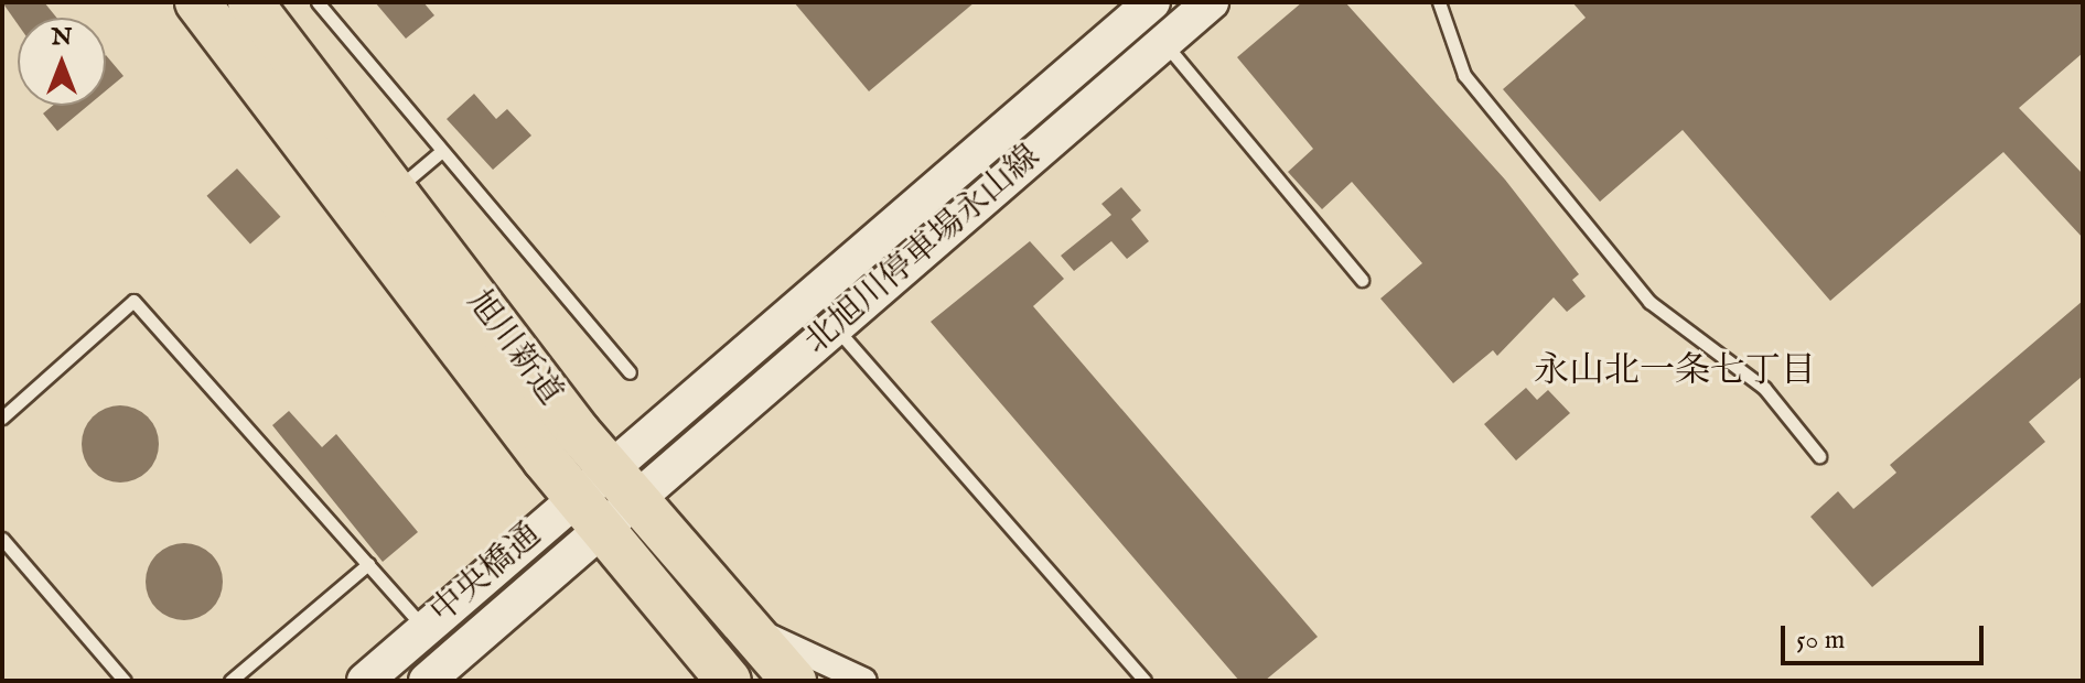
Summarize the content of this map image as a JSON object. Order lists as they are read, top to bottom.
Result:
{
  "streets": {
    "highway": ["旭川新道"],
    "main road": ["北旭川停車場永山線", "中央橋通"]
  },
  "crossings": [
    ["北旭川停車場永山線", "旭川新道"],
    ["北旭川停車場永山線", "中央橋通"],
    ["旭川新道", "中央橋通"]
  ],
  "districts": ["永山北一条七丁目"],
  "scale_bar": "50 m",
  "north": "top"
}
